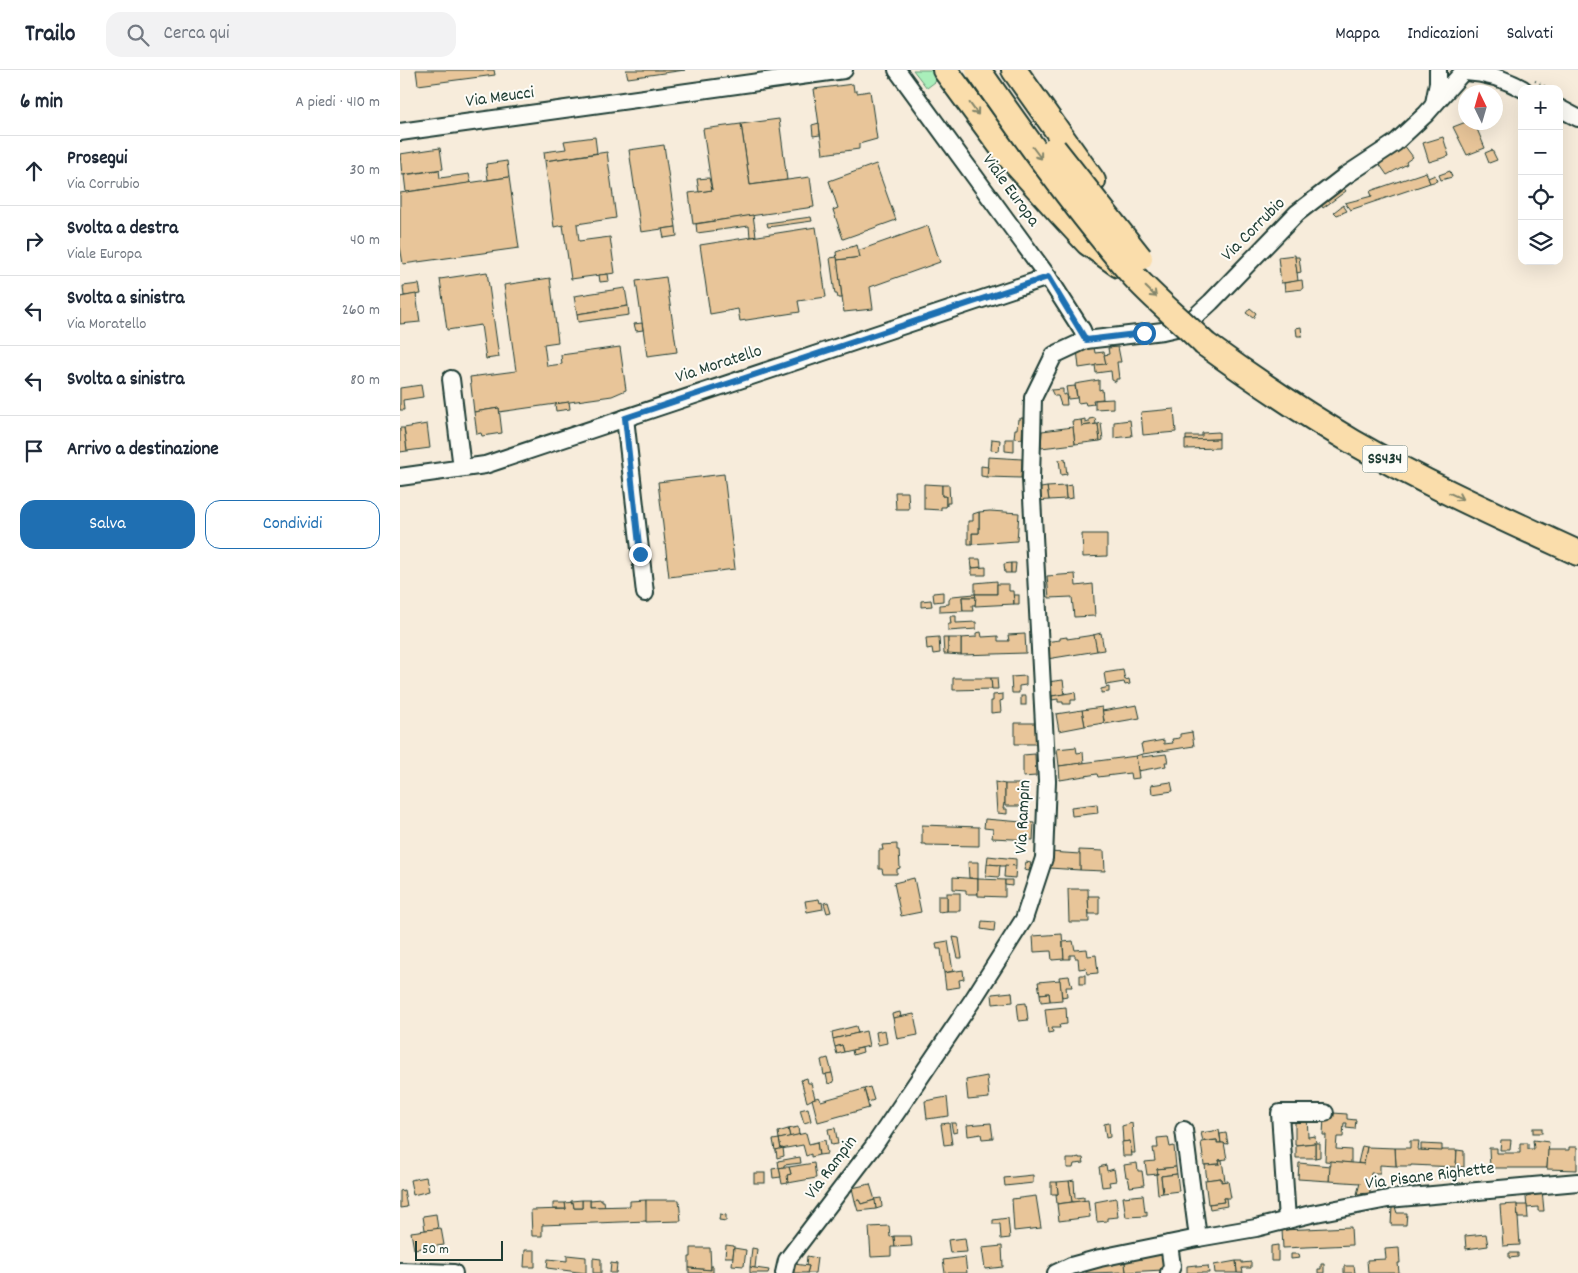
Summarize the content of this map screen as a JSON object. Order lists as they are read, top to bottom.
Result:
{
  "streets": {
    "highway": ["SS434"],
    "street": [
      "Via Meucci",
      "Viale Europa",
      "Via Corrubio",
      "Via Moratello",
      "Via Rampin",
      "Via Pisane Righette"
    ]
  },
  "crossings": [
    ["Viale Europa", "Via Corrubio"],
    ["Viale Europa", "Via Moratello"],
    ["Viale Europa", "Via Rampin"],
    ["Via Corrubio", "Via Rampin"]
  ],
  "scale_bar": "50 m",
  "north": "top",
  "page": {
    "header": "Trailo",
    "search": "Cerca qui",
    "nav": ["Mappa", "Indicazioni", "Salvati"],
    "heading": ["6 min", "A piedi · 410 m"],
    "map_buttons": ["+", "−"],
    "list": [
      ["Prosegui", "Via Corrubio", "30 m"],
      ["Svolta a destra", "Viale Europa", "40 m"],
      ["Svolta a sinistra", "Via Moratello", "260 m"],
      ["Svolta a sinistra", "80 m"],
      "Arrivo a destinazione"
    ],
    "buttons": ["Salva", "Condividi"],
    "scale": "50 m"
  }
}
